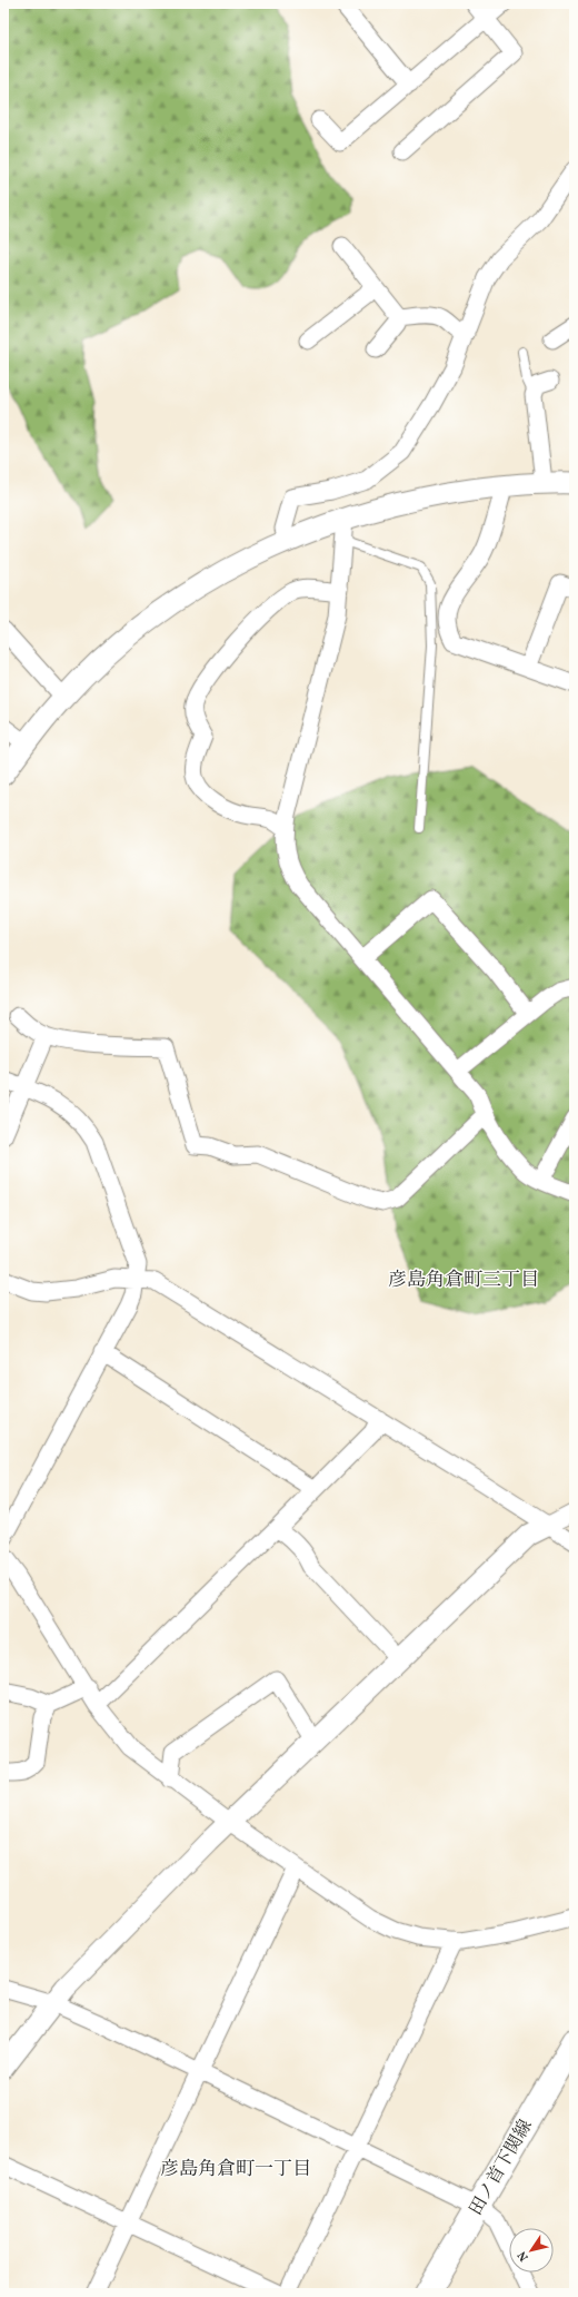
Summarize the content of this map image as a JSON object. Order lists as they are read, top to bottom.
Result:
{
  "streets": {
    "main road": ["田ノ首下関線"]
  },
  "districts": ["彦島角倉町三丁目", "彦島角倉町一丁目"],
  "north": "bottom left"
}
